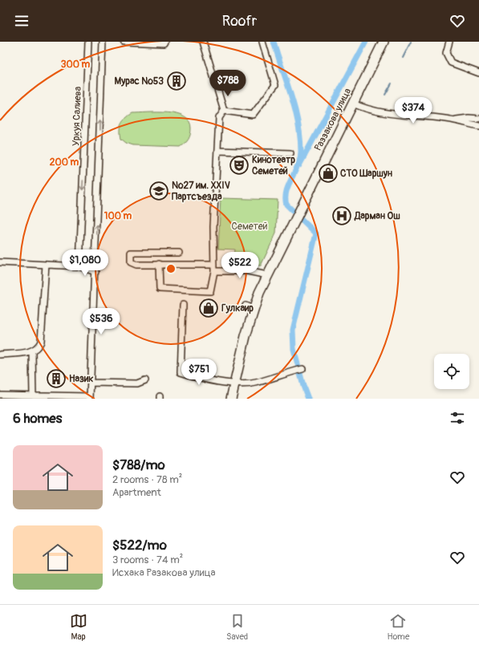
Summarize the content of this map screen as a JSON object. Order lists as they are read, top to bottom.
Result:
{
  "streets": {
    "main road": ["Раззакова улица"],
    "street": ["Уркуя Салиева"]
  },
  "parks": ["Семетей"],
  "places": {
    "building": ["Мурас №53", "Назик"],
    "theatre": ["Кинотеатр Семетей"],
    "shop": ["СТО Шаршун", "Гулкаир"],
    "school or university": ["№27 им. XXIV Партсъезда"],
    "hospital": ["Дарман Ош"]
  },
  "page": {
    "header": "Roofr",
    "price": [
      "$788",
      "$374",
      "$1,080",
      "$522",
      "$536",
      "$751"
    ],
    "heading": "6 homes",
    "list": [
      {
        "name": "$788/mo",
        "note": "2 rooms · 78 m² · Apartment"
      },
      {
        "name": "$522/mo",
        "note": "3 rooms · 74 m² · Исхака Разакова улица"
      }
    ],
    "tabs": ["Map", "Saved", "Home"]
  },
  "rings": ["300 m", "200 m", "100 m"]
}
